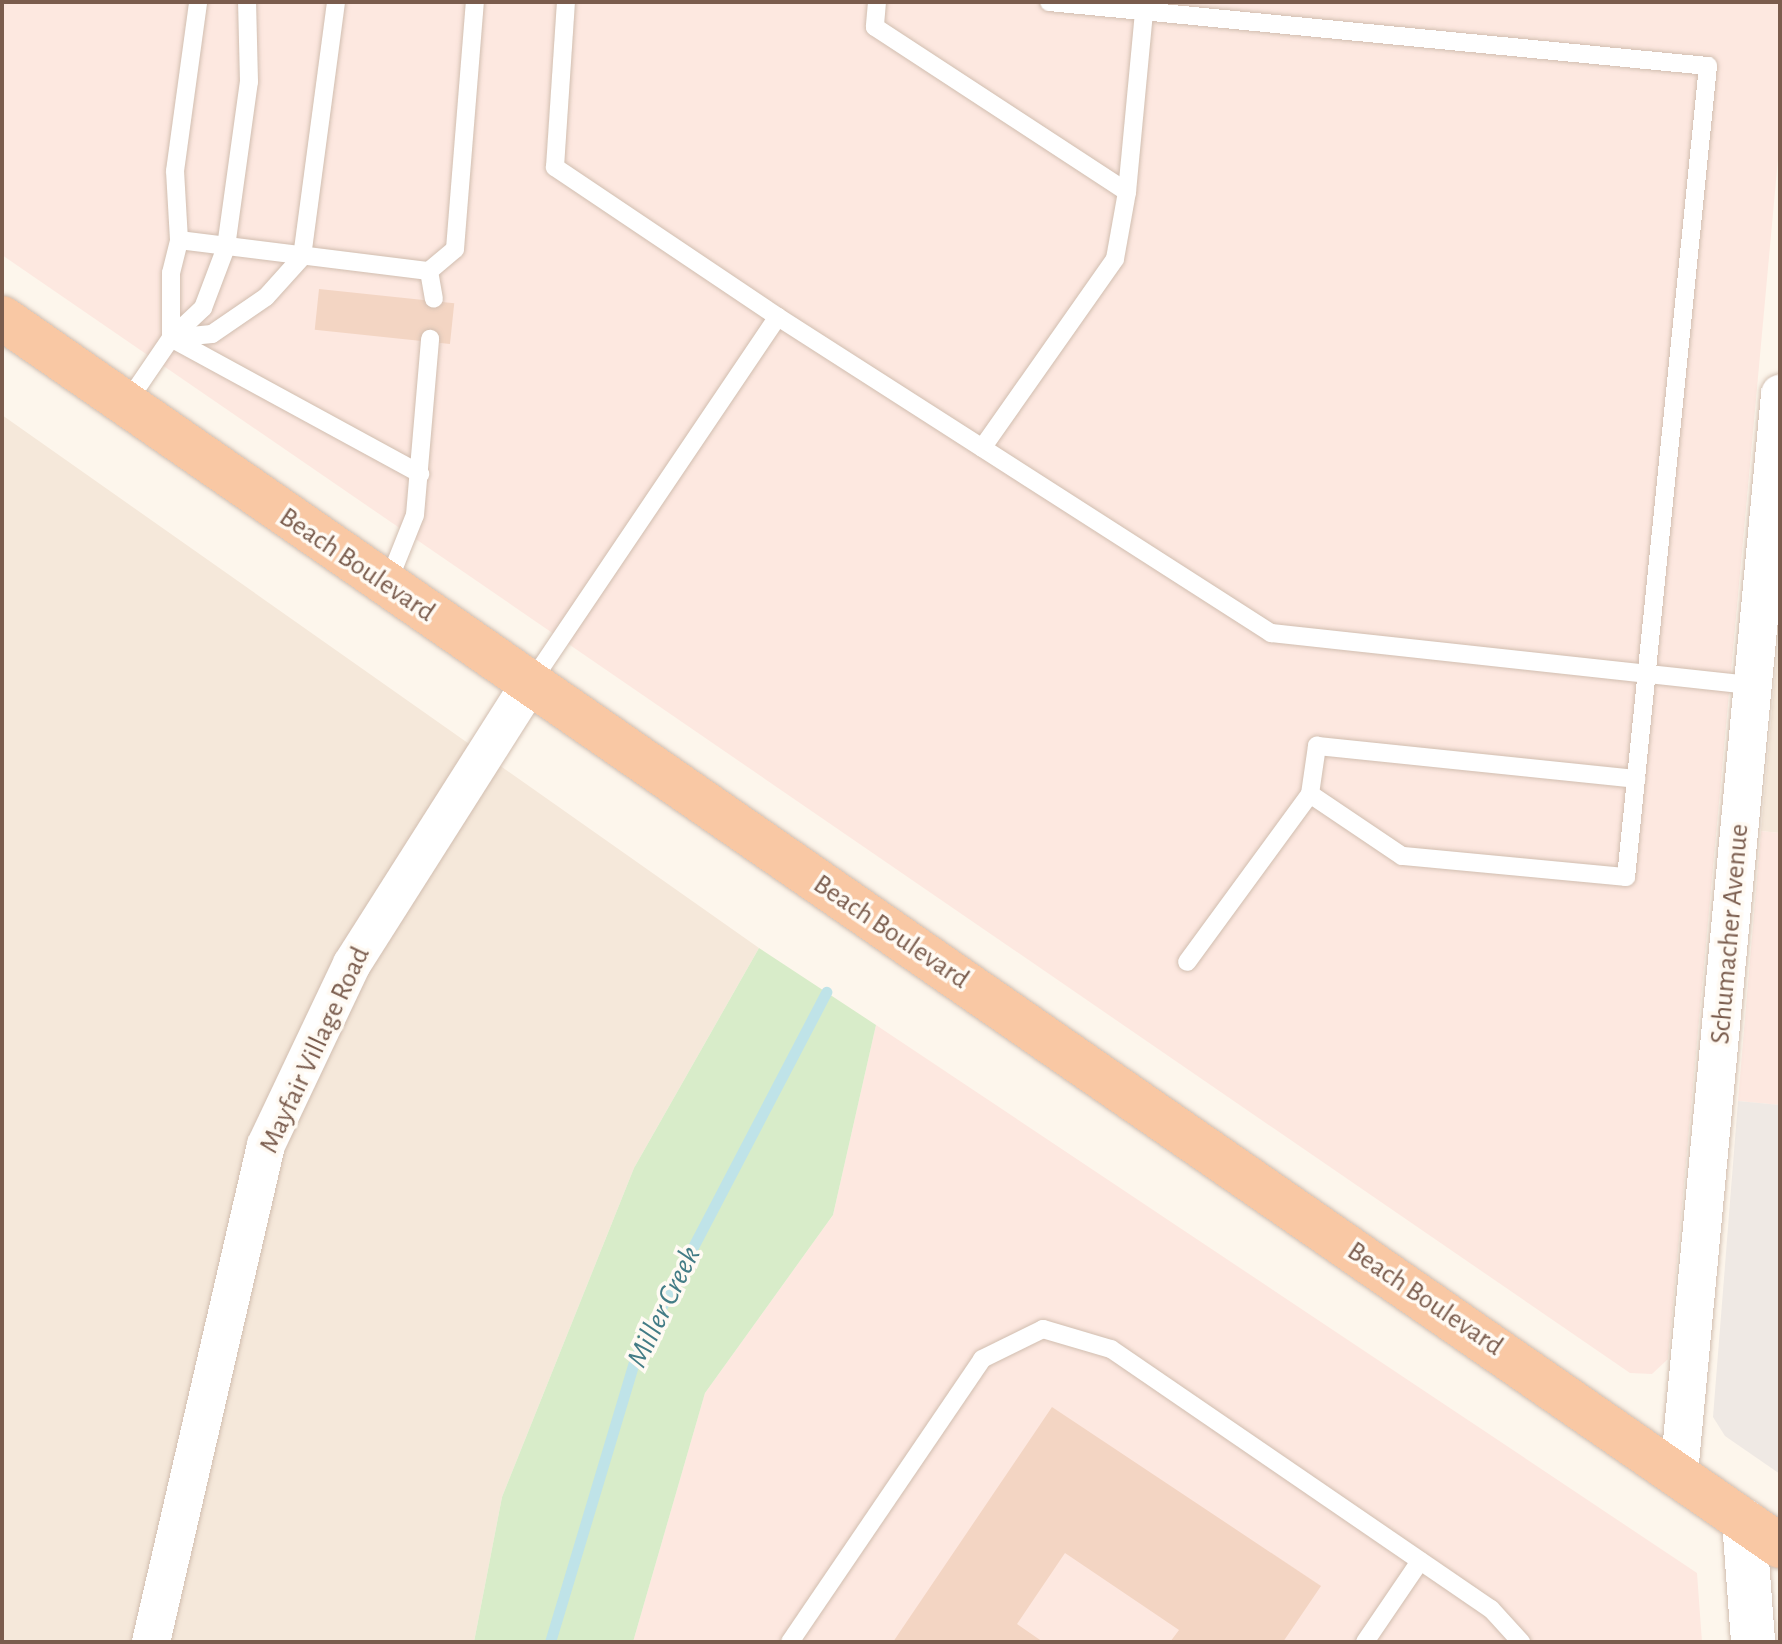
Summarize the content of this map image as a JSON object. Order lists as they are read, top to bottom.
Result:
{
  "streets": {
    "highway": ["Beach Boulevard"],
    "street": ["Schumacher Avenue", "Mayfair Village Road"]
  },
  "crossings": [
    ["Beach Boulevard", "Schumacher Avenue"],
    ["Beach Boulevard", "Mayfair Village Road"]
  ],
  "water": ["Miller Creek"]
}
